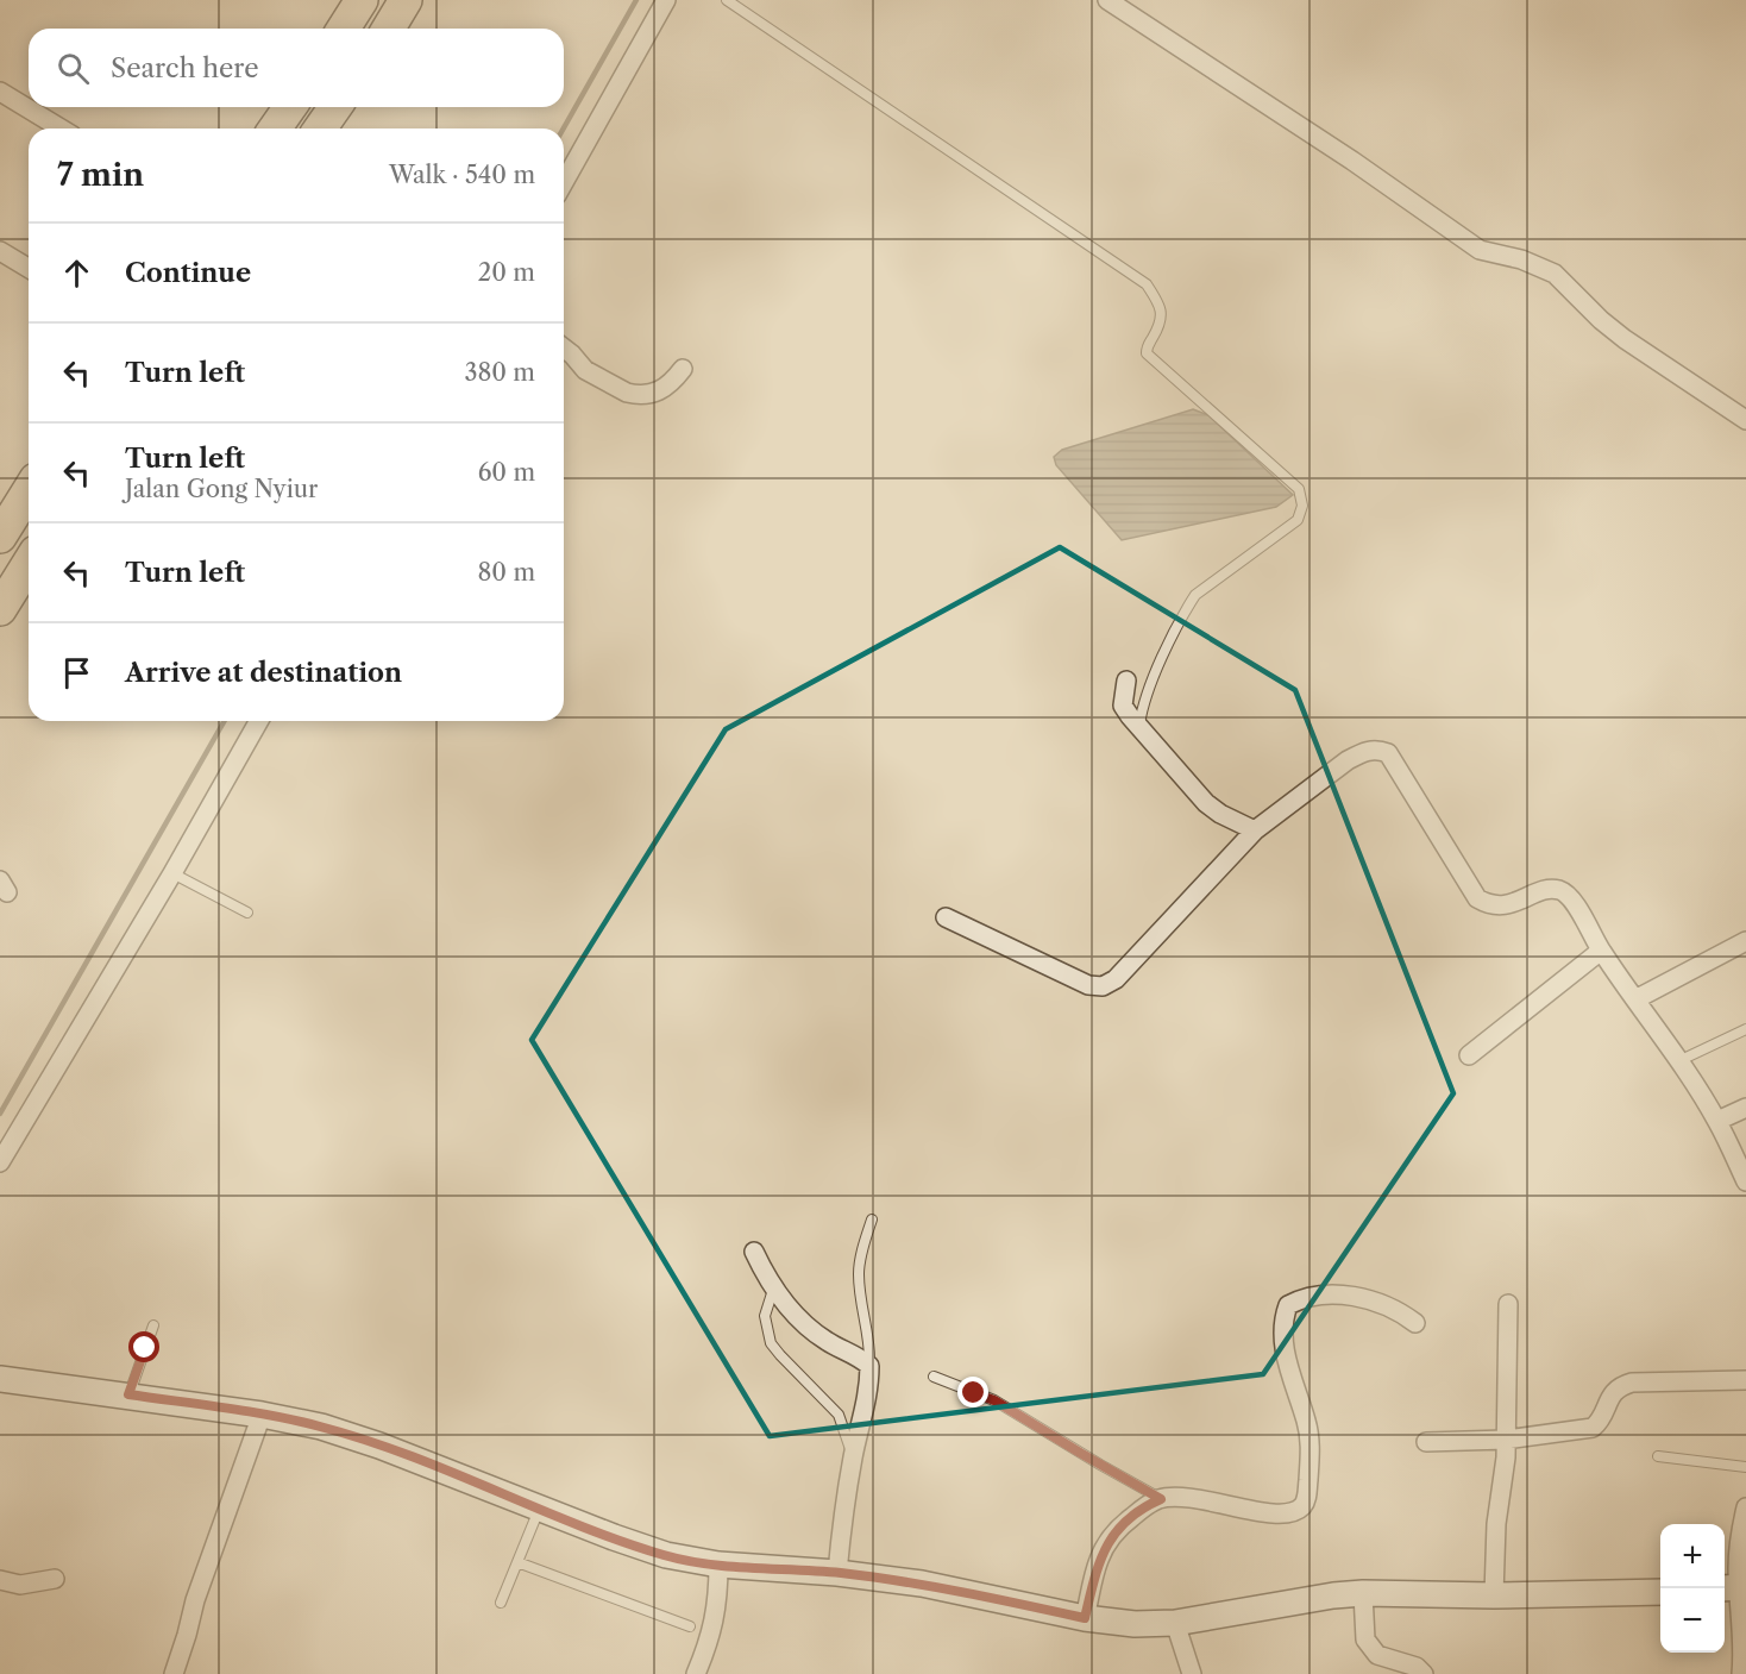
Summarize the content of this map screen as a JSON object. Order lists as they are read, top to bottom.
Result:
{
  "page": {
    "search": "Search here",
    "heading": ["7 min", "Walk · 540 m"],
    "list": [
      ["Continue", "20 m"],
      ["Turn left", "380 m"],
      ["Turn left", "Jalan Gong Nyiur", "60 m"],
      ["Turn left", "80 m"],
      "Arrive at destination"
    ],
    "map_buttons": ["+", "−"]
  }
}
